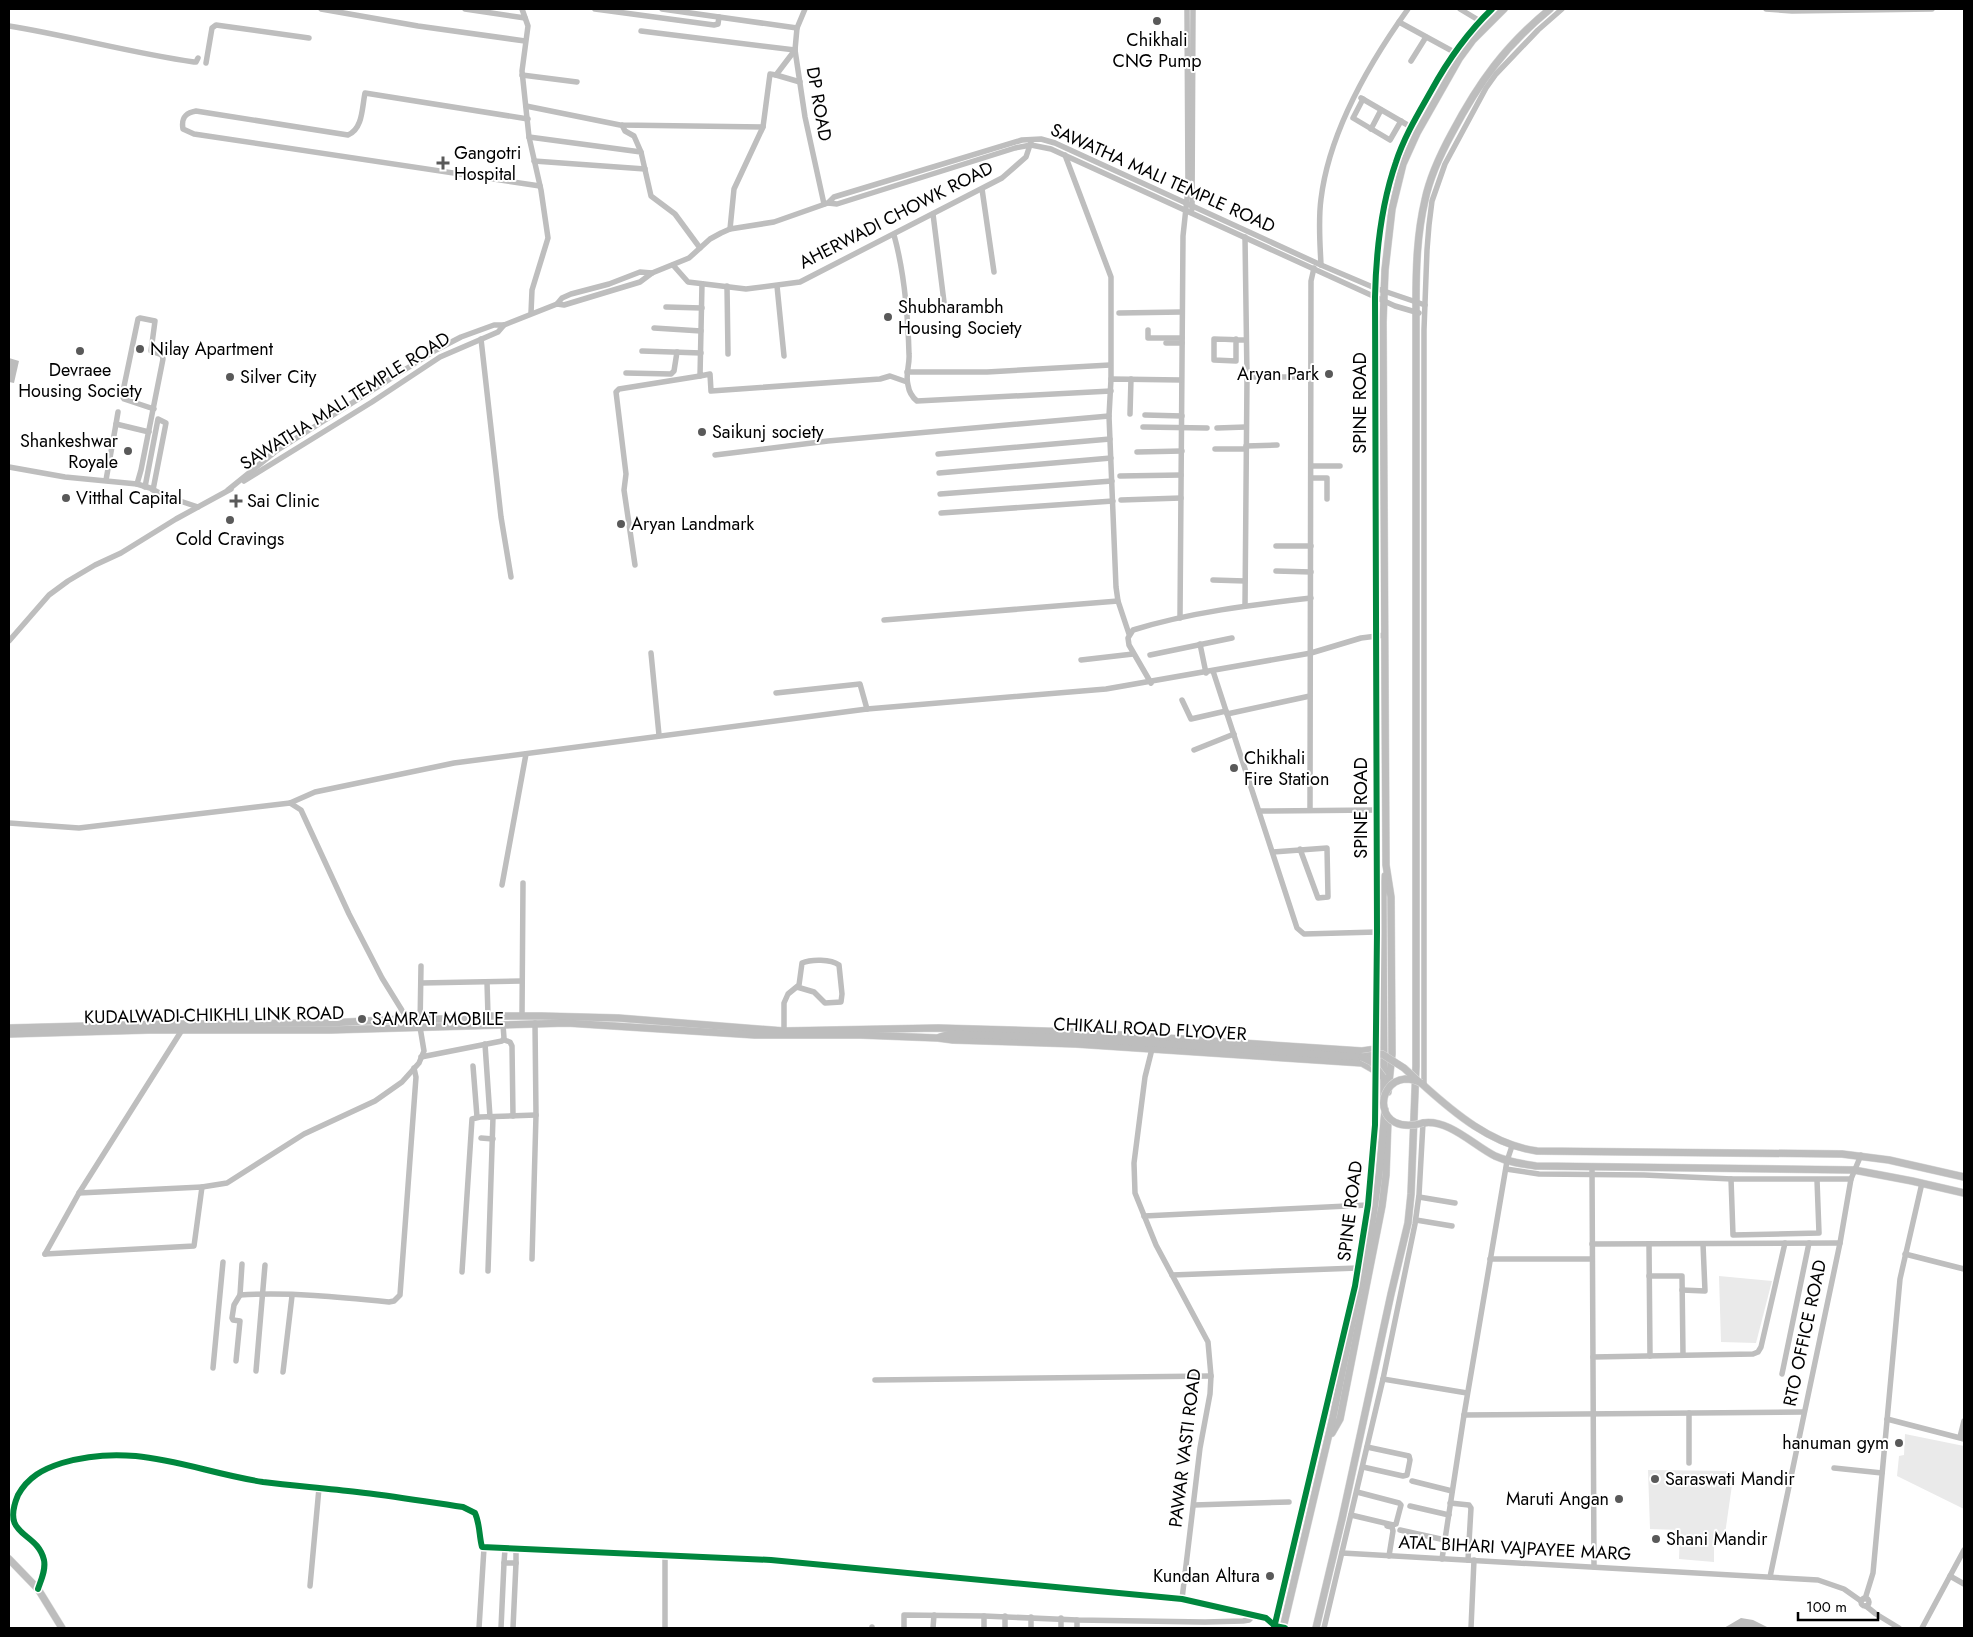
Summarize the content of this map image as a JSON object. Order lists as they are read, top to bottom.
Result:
{
  "streets": {
    "main road": ["SPINE ROAD", "KUDALWADI-CHIKHLI LINK ROAD", "CHIKALI ROAD FLYOVER"],
    "street": [
      "DP ROAD",
      "SAWATHA MALI TEMPLE ROAD",
      "AHERWADI CHOWK ROAD",
      "RTO OFFICE ROAD",
      "PAWAR VASTI ROAD",
      "ATAL BIHARI VAJPAYEE MARG"
    ]
  },
  "crossings": [
    ["DP ROAD", "SAWATHA MALI TEMPLE ROAD"],
    ["SAWATHA MALI TEMPLE ROAD", "AHERWADI CHOWK ROAD"],
    ["SAWATHA MALI TEMPLE ROAD", "SPINE ROAD"],
    ["SPINE ROAD", "CHIKALI ROAD FLYOVER"],
    ["RTO OFFICE ROAD", "ATAL BIHARI VAJPAYEE MARG"]
  ],
  "places": {
    "other": [
      "Chikhali CNG Pump",
      "Shubharambh Housing Society",
      "Nilay Apartment",
      "Devraee Housing Society",
      "Aryan Park",
      "Silver City",
      "Saikunj society",
      "Shankeshwar Royale",
      "Vitthal Capital",
      "Cold Cravings",
      "Aryan Landmark",
      "Chikhali Fire Station",
      "SAMRAT MOBILE",
      "hanuman gym",
      "Saraswati Mandir",
      "Maruti Angan",
      "Shani Mandir",
      "Kundan Altura"
    ],
    "health": ["Gangotri Hospital", "Sai Clinic"]
  },
  "scale_bar": "100 m"
}
